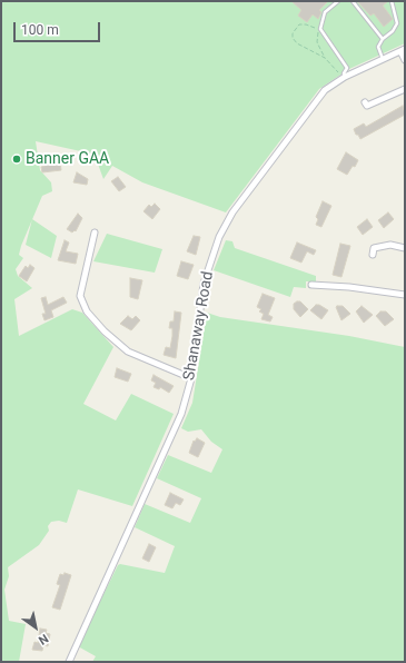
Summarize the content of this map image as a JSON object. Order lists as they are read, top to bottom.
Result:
{
  "streets": {
    "street": ["Shanaway Road"]
  },
  "places": ["Banner GAA"],
  "scale_bar": "100 m",
  "north": "bottom right"
}
